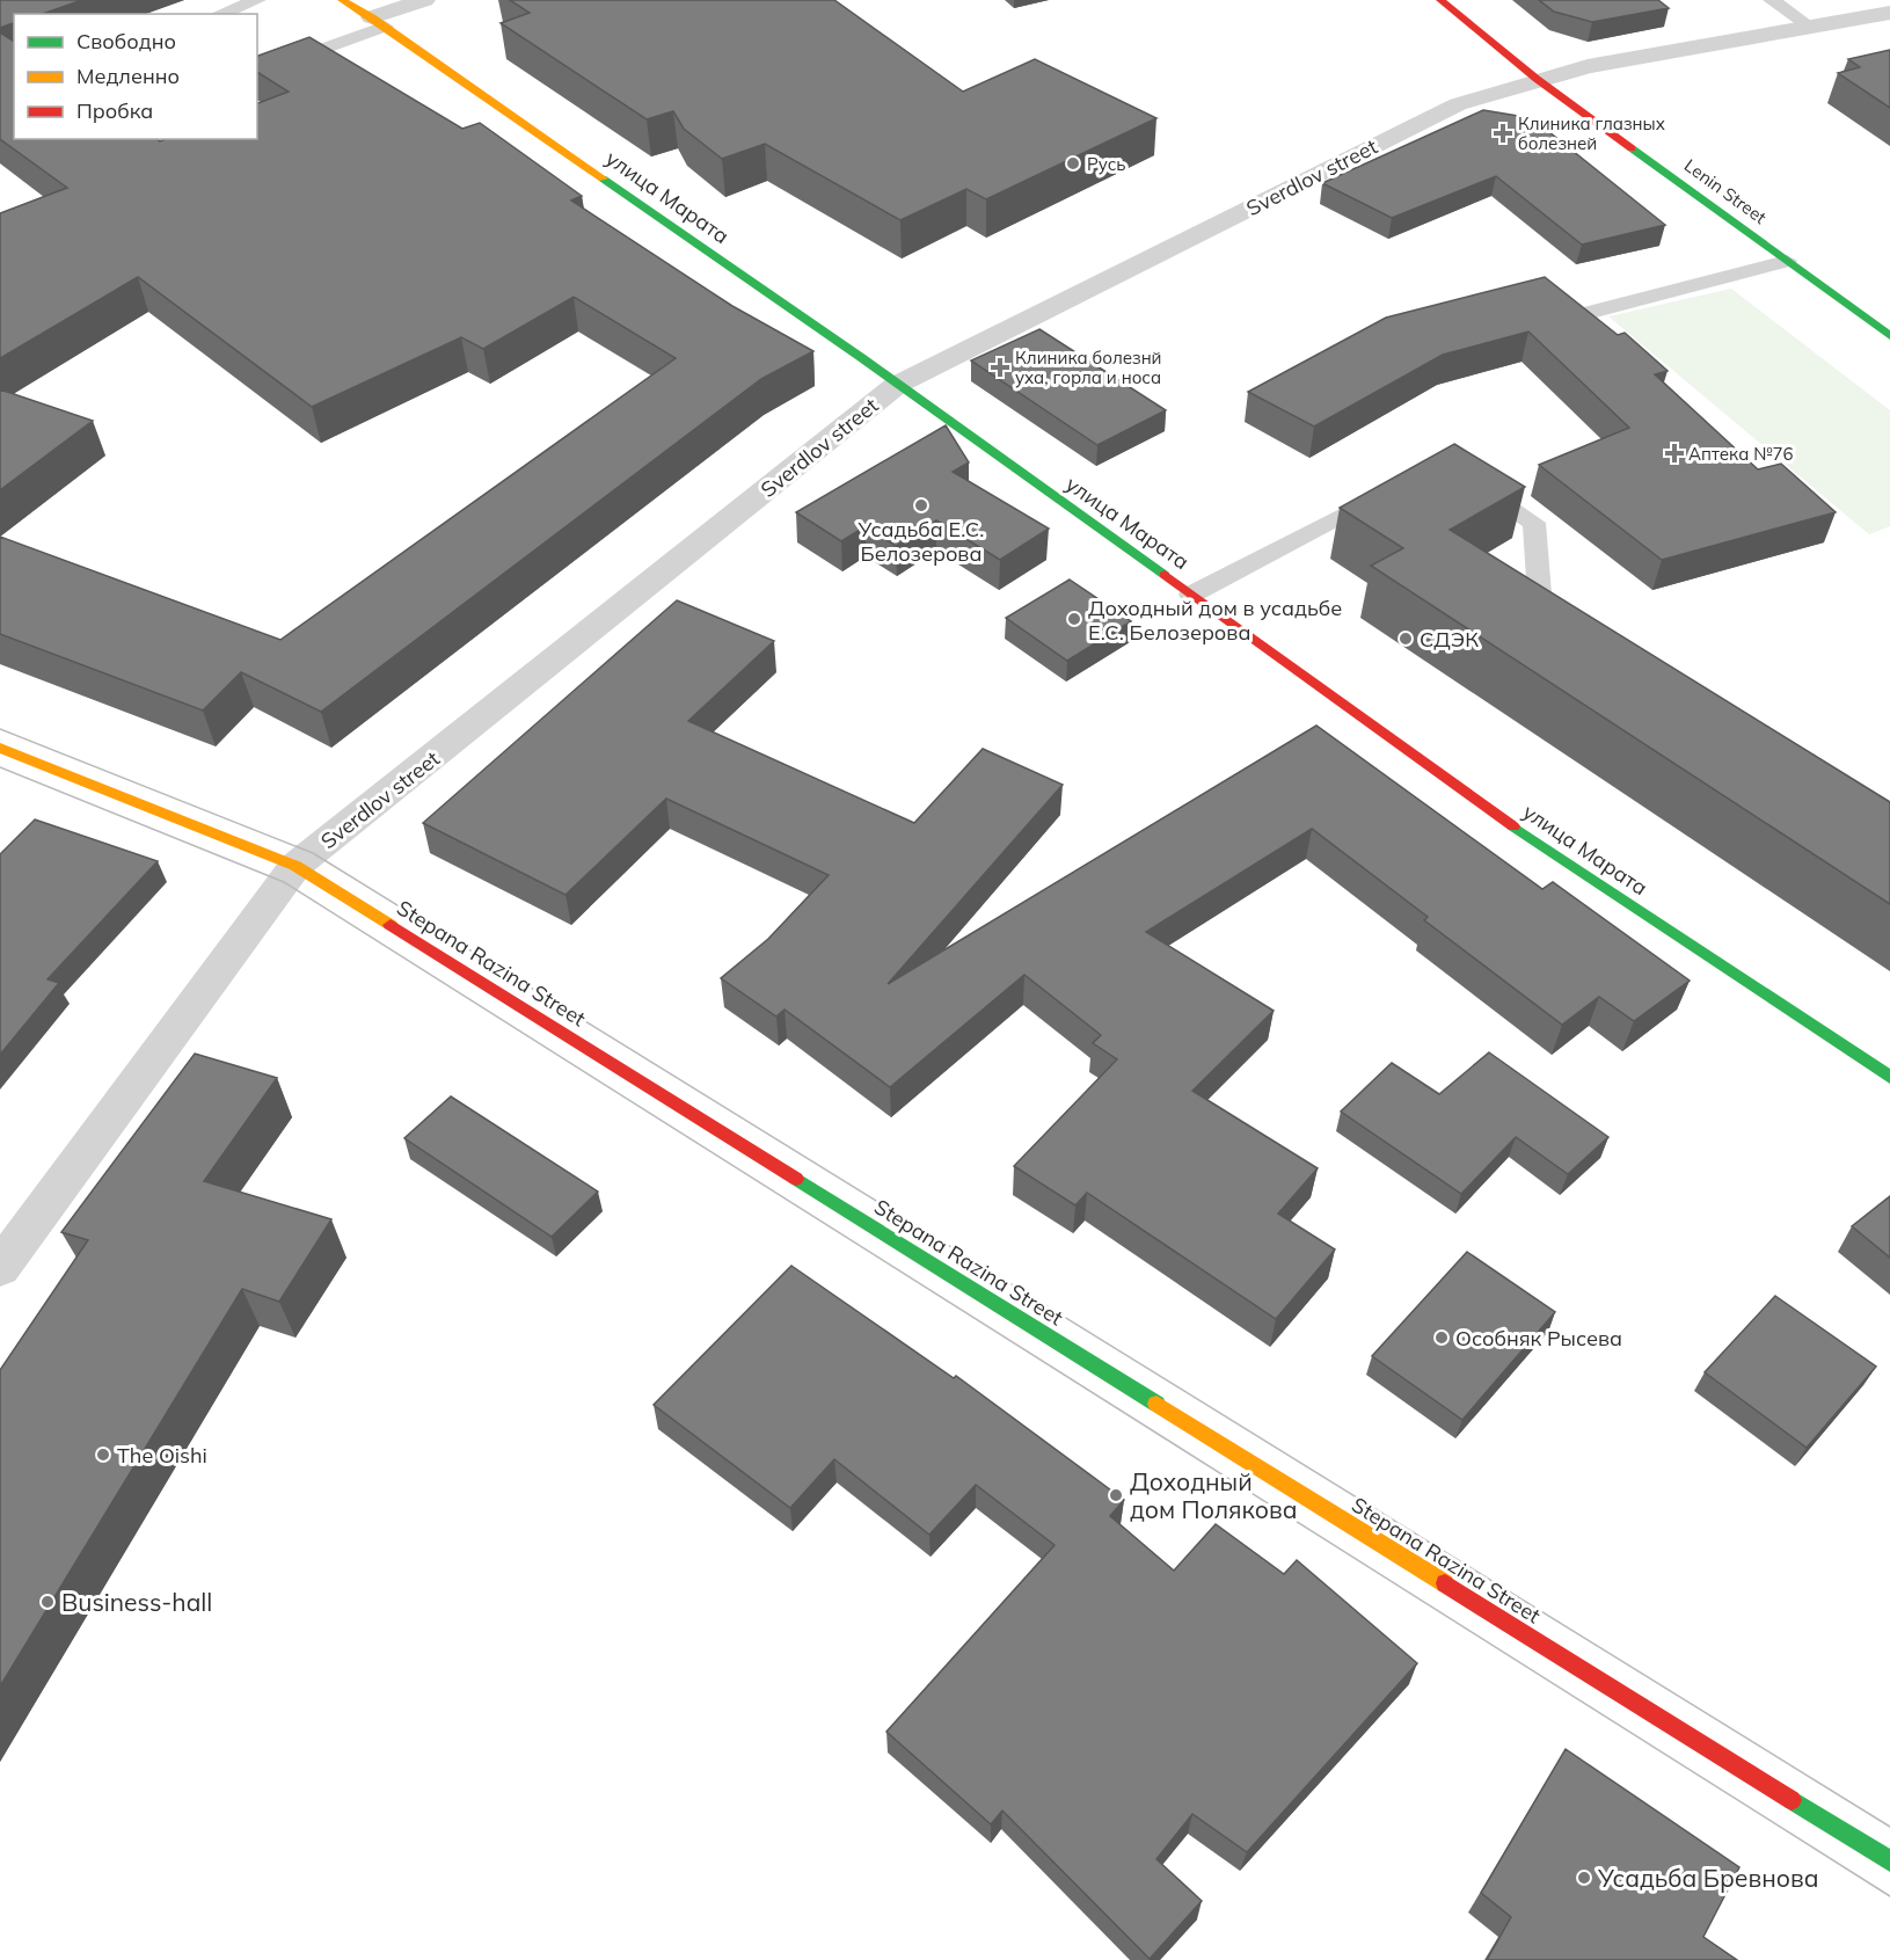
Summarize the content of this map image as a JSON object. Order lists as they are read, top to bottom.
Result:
{
  "streets": {
    "main road": ["Lenin Street", "улица Марата", "Stepana Razina Street"],
    "street": ["Sverdlov street"]
  },
  "crossings": [
    ["Sverdlov street", "Lenin Street"],
    ["Sverdlov street", "улица Марата"],
    ["Sverdlov street", "Stepana Razina Street"]
  ],
  "places": {
    "health": ["Клиника глазных болезней", "Клиника болезнй уха, горла и носа", "Аптека №76"],
    "other": [
      "Русь",
      "Усадьба Е.С. Белозерова",
      "Доходный дом в усадьбе Е.С. Белозерова",
      "СДЭК",
      "Особняк Рысева",
      "The Oishi",
      "Доходный дом Полякова",
      "Business-hall",
      "Усадьба Бревнова"
    ]
  },
  "legend": ["Свободно", "Медленно", "Пробка"]
}
